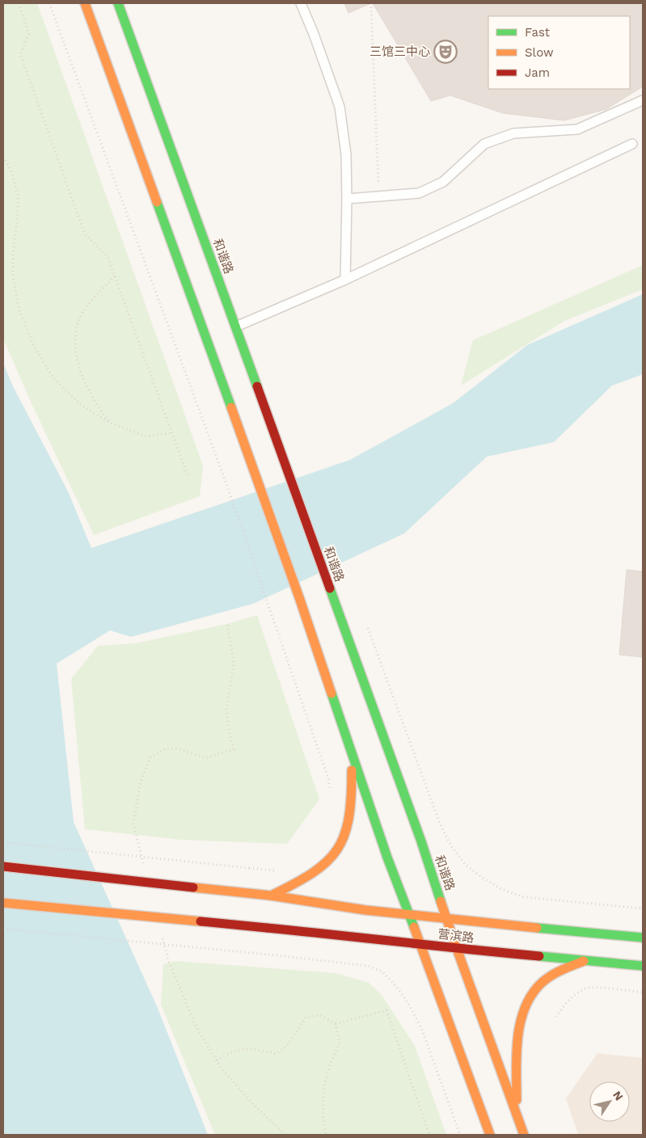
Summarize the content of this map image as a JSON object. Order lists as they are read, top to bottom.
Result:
{
  "streets": {
    "main road": ["和谐路", "营滨路"]
  },
  "crossings": [
    ["和谐路", "营滨路"]
  ],
  "places": {
    "theatre": ["三馆三中心"]
  },
  "legend": ["Fast", "Slow", "Jam"],
  "north": "top right"
}
